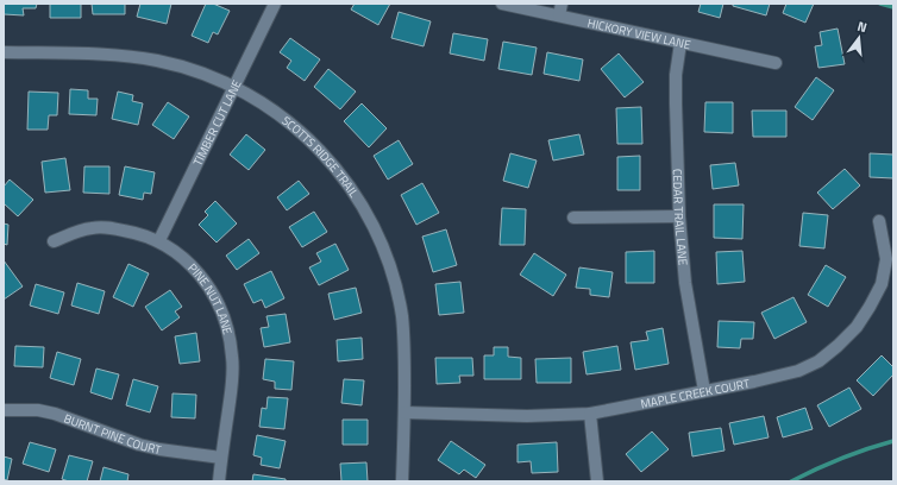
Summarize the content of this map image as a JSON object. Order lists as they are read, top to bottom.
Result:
{
  "streets": {
    "street": [
      "HICKORY VIEW LANE",
      "TIMBER CUT LANE",
      "SCOTTS RIDGE TRAIL",
      "CEDAR TRAIL LANE",
      "PINE NUT LANE",
      "MAPLE CREEK COURT",
      "BURNT PINE COURT"
    ]
  },
  "crossings": [
    ["HICKORY VIEW LANE", "CEDAR TRAIL LANE"],
    ["TIMBER CUT LANE", "SCOTTS RIDGE TRAIL"],
    ["TIMBER CUT LANE", "PINE NUT LANE"],
    ["SCOTTS RIDGE TRAIL", "MAPLE CREEK COURT"],
    ["CEDAR TRAIL LANE", "MAPLE CREEK COURT"],
    ["PINE NUT LANE", "BURNT PINE COURT"]
  ],
  "north": "top"
}
